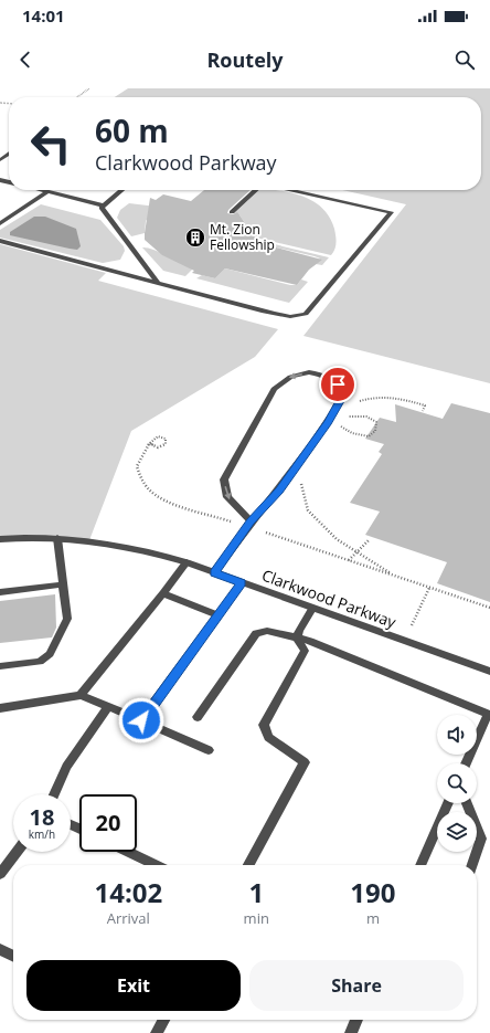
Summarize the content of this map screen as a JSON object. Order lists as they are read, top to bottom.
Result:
{
  "streets": {
    "street": ["Clarkwood Parkway"]
  },
  "places": {
    "building": ["Mt. Zion Fellowship"]
  },
  "page": {
    "status": "14:01",
    "header": "Routely",
    "turn": ["60 m", "Clarkwood Parkway"],
    "speed": "18 km/h",
    "limit": "20",
    "eta": [
      "14:02",
      "Arrival",
      "1",
      "min",
      "190",
      "m"
    ],
    "buttons": ["Exit", "Share"]
  }
}
